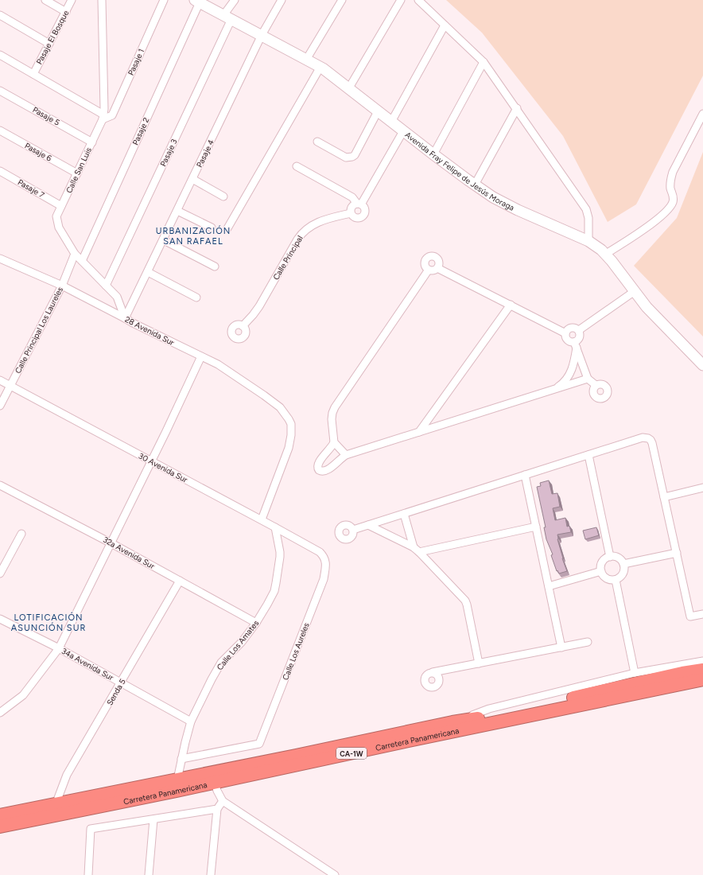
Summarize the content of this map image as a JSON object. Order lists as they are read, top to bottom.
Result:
{
  "streets": {
    "highway": ["Carretera Panamericana", "CA-1W"],
    "street": [
      "Pasaje El Bosque",
      "Pasaje 1",
      "Pasaje 5",
      "Pasaje 2",
      "Pasaje 6",
      "Pasaje 3",
      "Pasaje 4",
      "Calle San Luis",
      "Avenida Fray Felipe de Jesús Moraga",
      "Pasaje 7",
      "Calle Principal",
      "Calle Principal Los Laureles",
      "28 Avenida Sur",
      "30 Avenida Sur",
      "32a Avenida Sur",
      "Calle Los Amates",
      "Calle Los Aureles",
      "34a Avenida Sur",
      "Senda 5"
    ]
  },
  "crossings": [
    ["Pasaje 1", "Calle San Luis"],
    ["Pasaje 5", "Calle San Luis"],
    ["Pasaje 2", "Calle San Luis"],
    ["Pasaje 2", "Avenida Fray Felipe de Jesús Moraga"],
    ["Pasaje 6", "Calle San Luis"],
    ["Pasaje 3", "Calle San Luis"],
    ["Pasaje 3", "Avenida Fray Felipe de Jesús Moraga"],
    ["Pasaje 4", "Calle San Luis"],
    ["Pasaje 4", "Avenida Fray Felipe de Jesús Moraga"],
    ["Pasaje 4", "28 Avenida Sur"],
    ["Calle San Luis", "Pasaje 7"],
    ["Calle San Luis", "Calle Principal Los Laureles"],
    ["Calle San Luis", "28 Avenida Sur"],
    ["Calle Principal Los Laureles", "28 Avenida Sur"],
    ["Calle Principal Los Laureles", "30 Avenida Sur"],
    ["28 Avenida Sur", "30 Avenida Sur"],
    ["30 Avenida Sur", "Calle Los Amates"],
    ["30 Avenida Sur", "Calle Los Aureles"],
    ["32a Avenida Sur", "Calle Los Amates"],
    ["32a Avenida Sur", "Senda 5"],
    ["Calle Los Amates", "Calle Los Aureles"],
    ["Calle Los Amates", "34a Avenida Sur"],
    ["Calle Los Amates", "Carretera Panamericana"],
    ["34a Avenida Sur", "Senda 5"],
    ["Senda 5", "Carretera Panamericana"]
  ],
  "districts": ["URBANIZACIÓN SAN RAFAEL", "LOTIFICACIÓN ASUNCIÓN SUR"]
}
